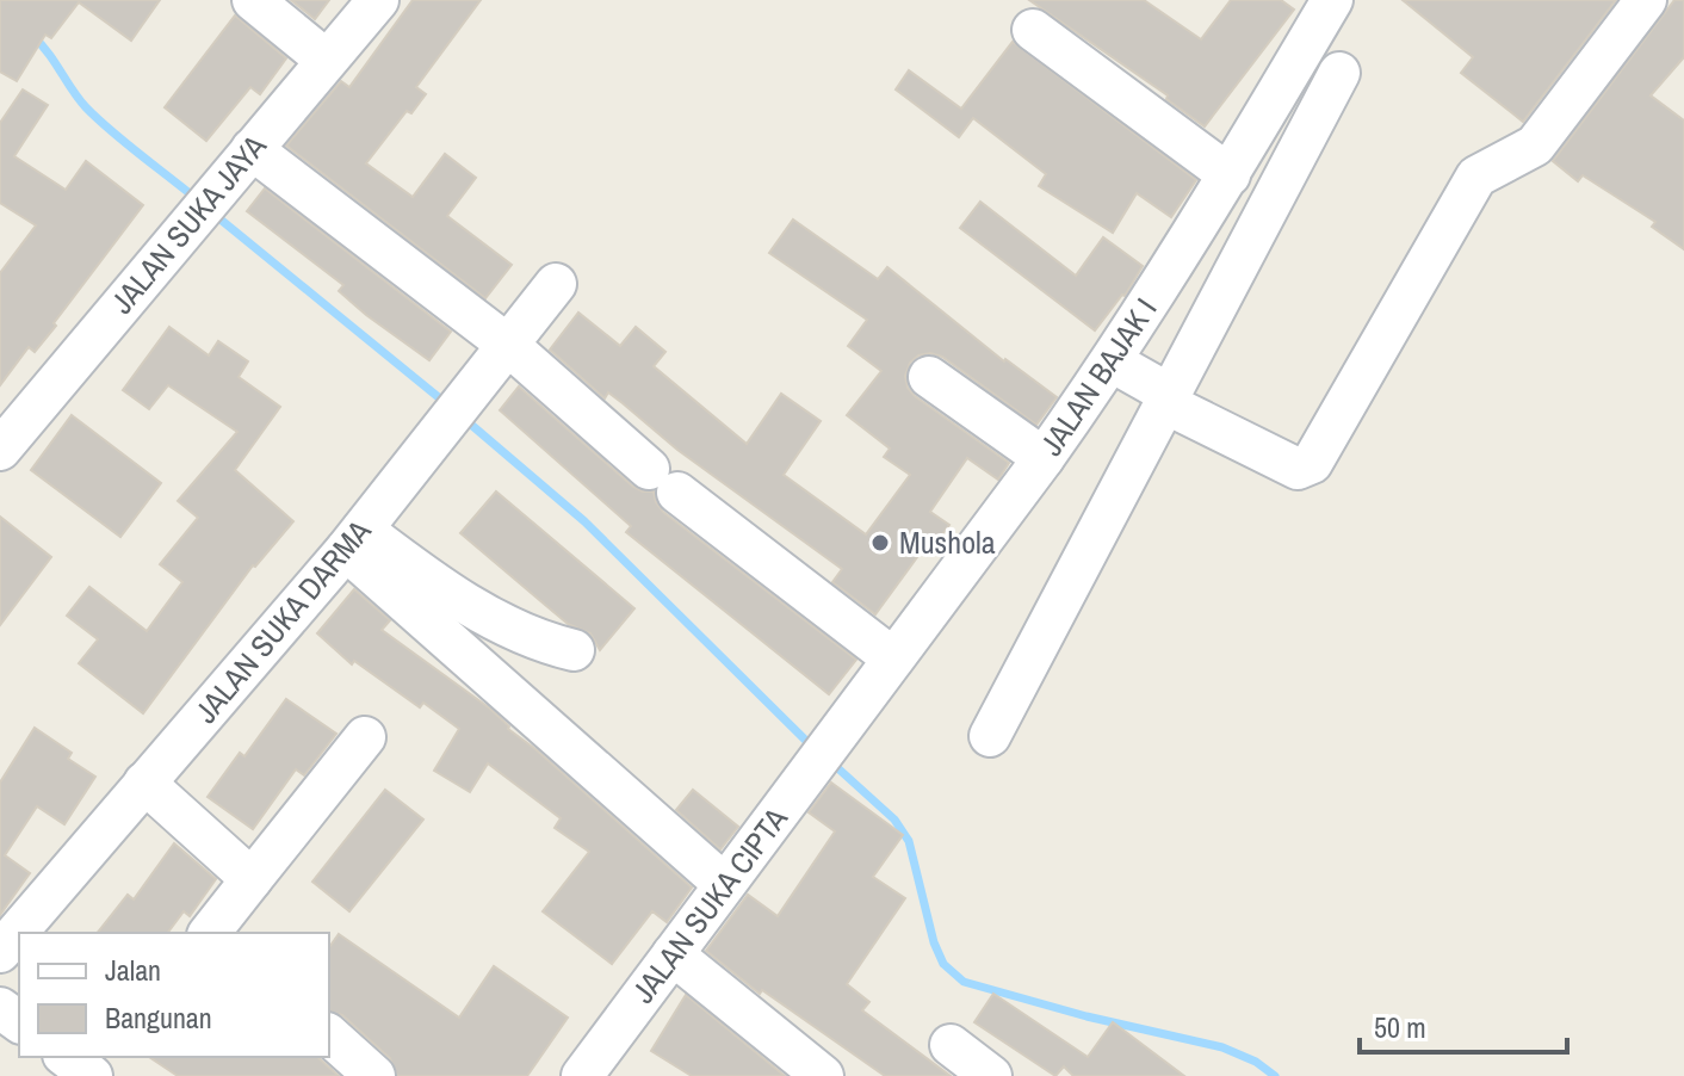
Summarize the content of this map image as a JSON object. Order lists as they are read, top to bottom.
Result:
{
  "streets": {
    "street": [
      "JALAN SUKA JAYA",
      "JALAN BAJAK I",
      "JALAN SUKA DARMA",
      "JALAN SUKA CIPTA"
    ]
  },
  "crossings": [
    ["JALAN BAJAK I", "JALAN SUKA CIPTA"]
  ],
  "places": ["Mushola"],
  "legend": ["Jalan", "Bangunan"],
  "scale_bar": "50 m"
}
